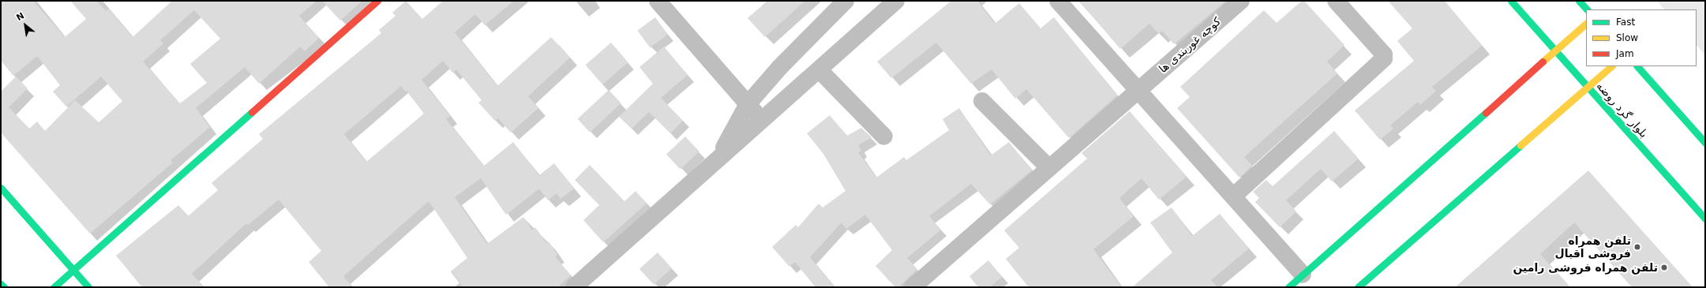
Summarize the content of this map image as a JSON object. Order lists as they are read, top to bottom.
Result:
{
  "streets": {
    "main road": ["بلوار گرد روضه"],
    "street": ["کوچه غوربندی ها"]
  },
  "places": ["تلفن همراه فروشی اقبال", "تلفن همراه فروشی رامین"],
  "legend": ["Fast", "Slow", "Jam"],
  "north": "top left"
}
